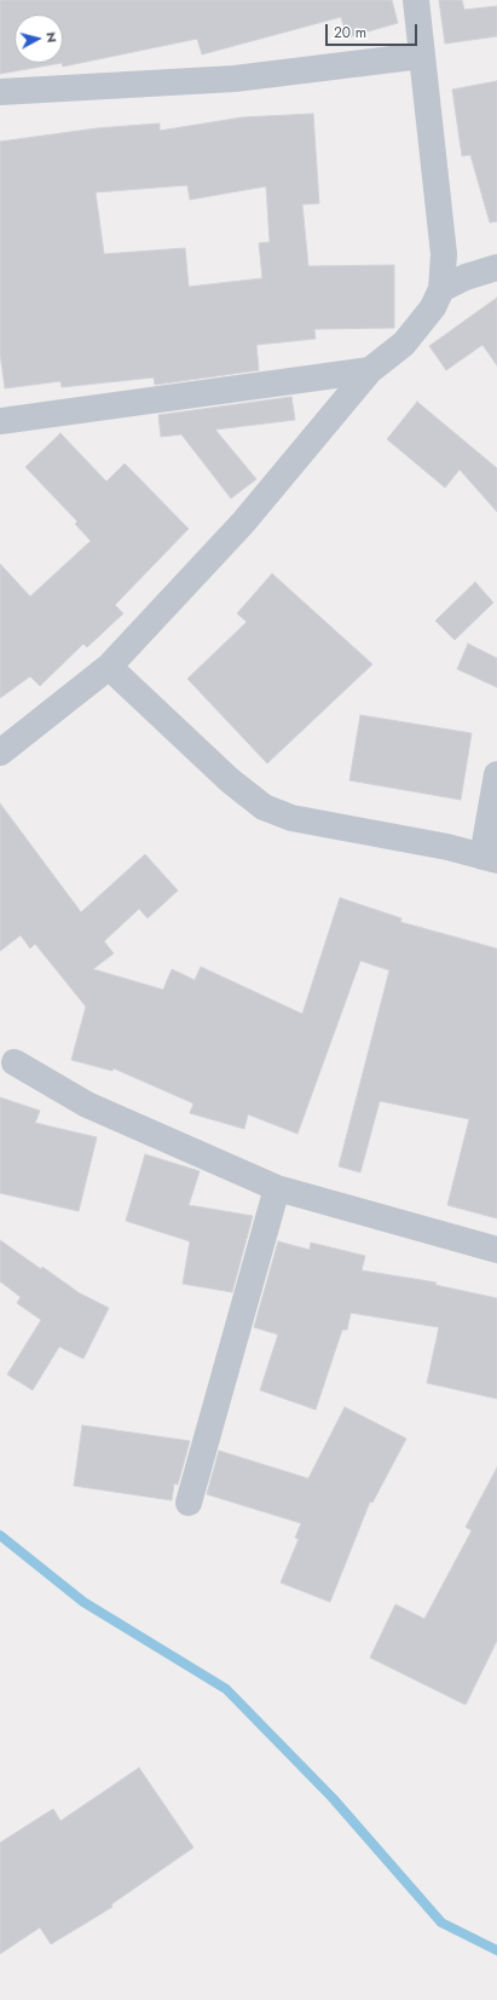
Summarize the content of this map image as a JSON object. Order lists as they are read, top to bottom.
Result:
{
  "scale_bar": "20 m",
  "north": "right"
}
